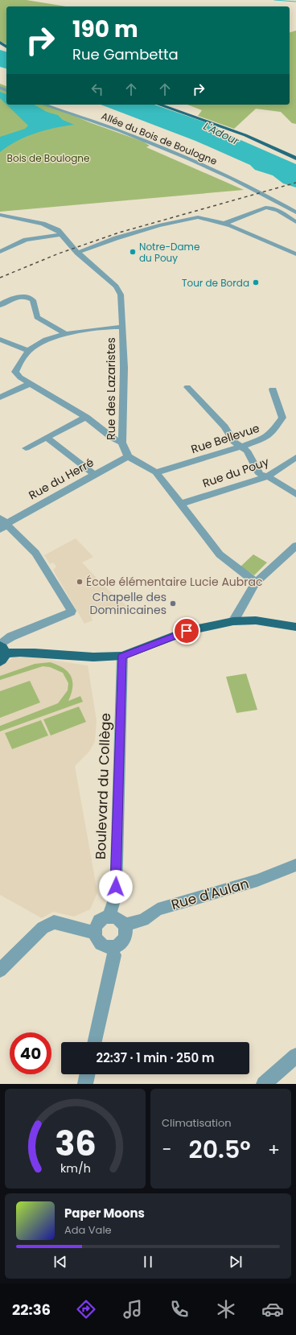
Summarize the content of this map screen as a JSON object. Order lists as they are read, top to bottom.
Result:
{
  "streets": {
    "street": [
      "Allée du Bois de Boulogne",
      "Rue des Lazaristes",
      "Rue Bellevue",
      "Rue du Pouy",
      "Rue du Herré",
      "Boulevard du Collège",
      "Rue d'Aulan"
    ]
  },
  "crossings": [
    ["Rue des Lazaristes", "Rue du Herré"],
    ["Boulevard du Collège", "Rue d'Aulan"]
  ],
  "water": ["L'Adour"],
  "parks": ["Bois de Boulogne"],
  "places": [
    "Notre-Dame du Pouy",
    "Tour de Borda",
    "École élémentaire Lucie Aubrac",
    "Chapelle des Dominicaines"
  ],
  "page": {
    "turn": ["190 m", "Rue Gambetta"],
    "limit": "40",
    "trip": "22:37 · 1 min · 250 m",
    "tile": "Climatisation",
    "heat": ["−", "20.5°", "+"],
    "song": ["Paper Moons", "Ada Vale"],
    "tabs": "22:36",
    "gauge": ["36", "km/h"]
  }
}
